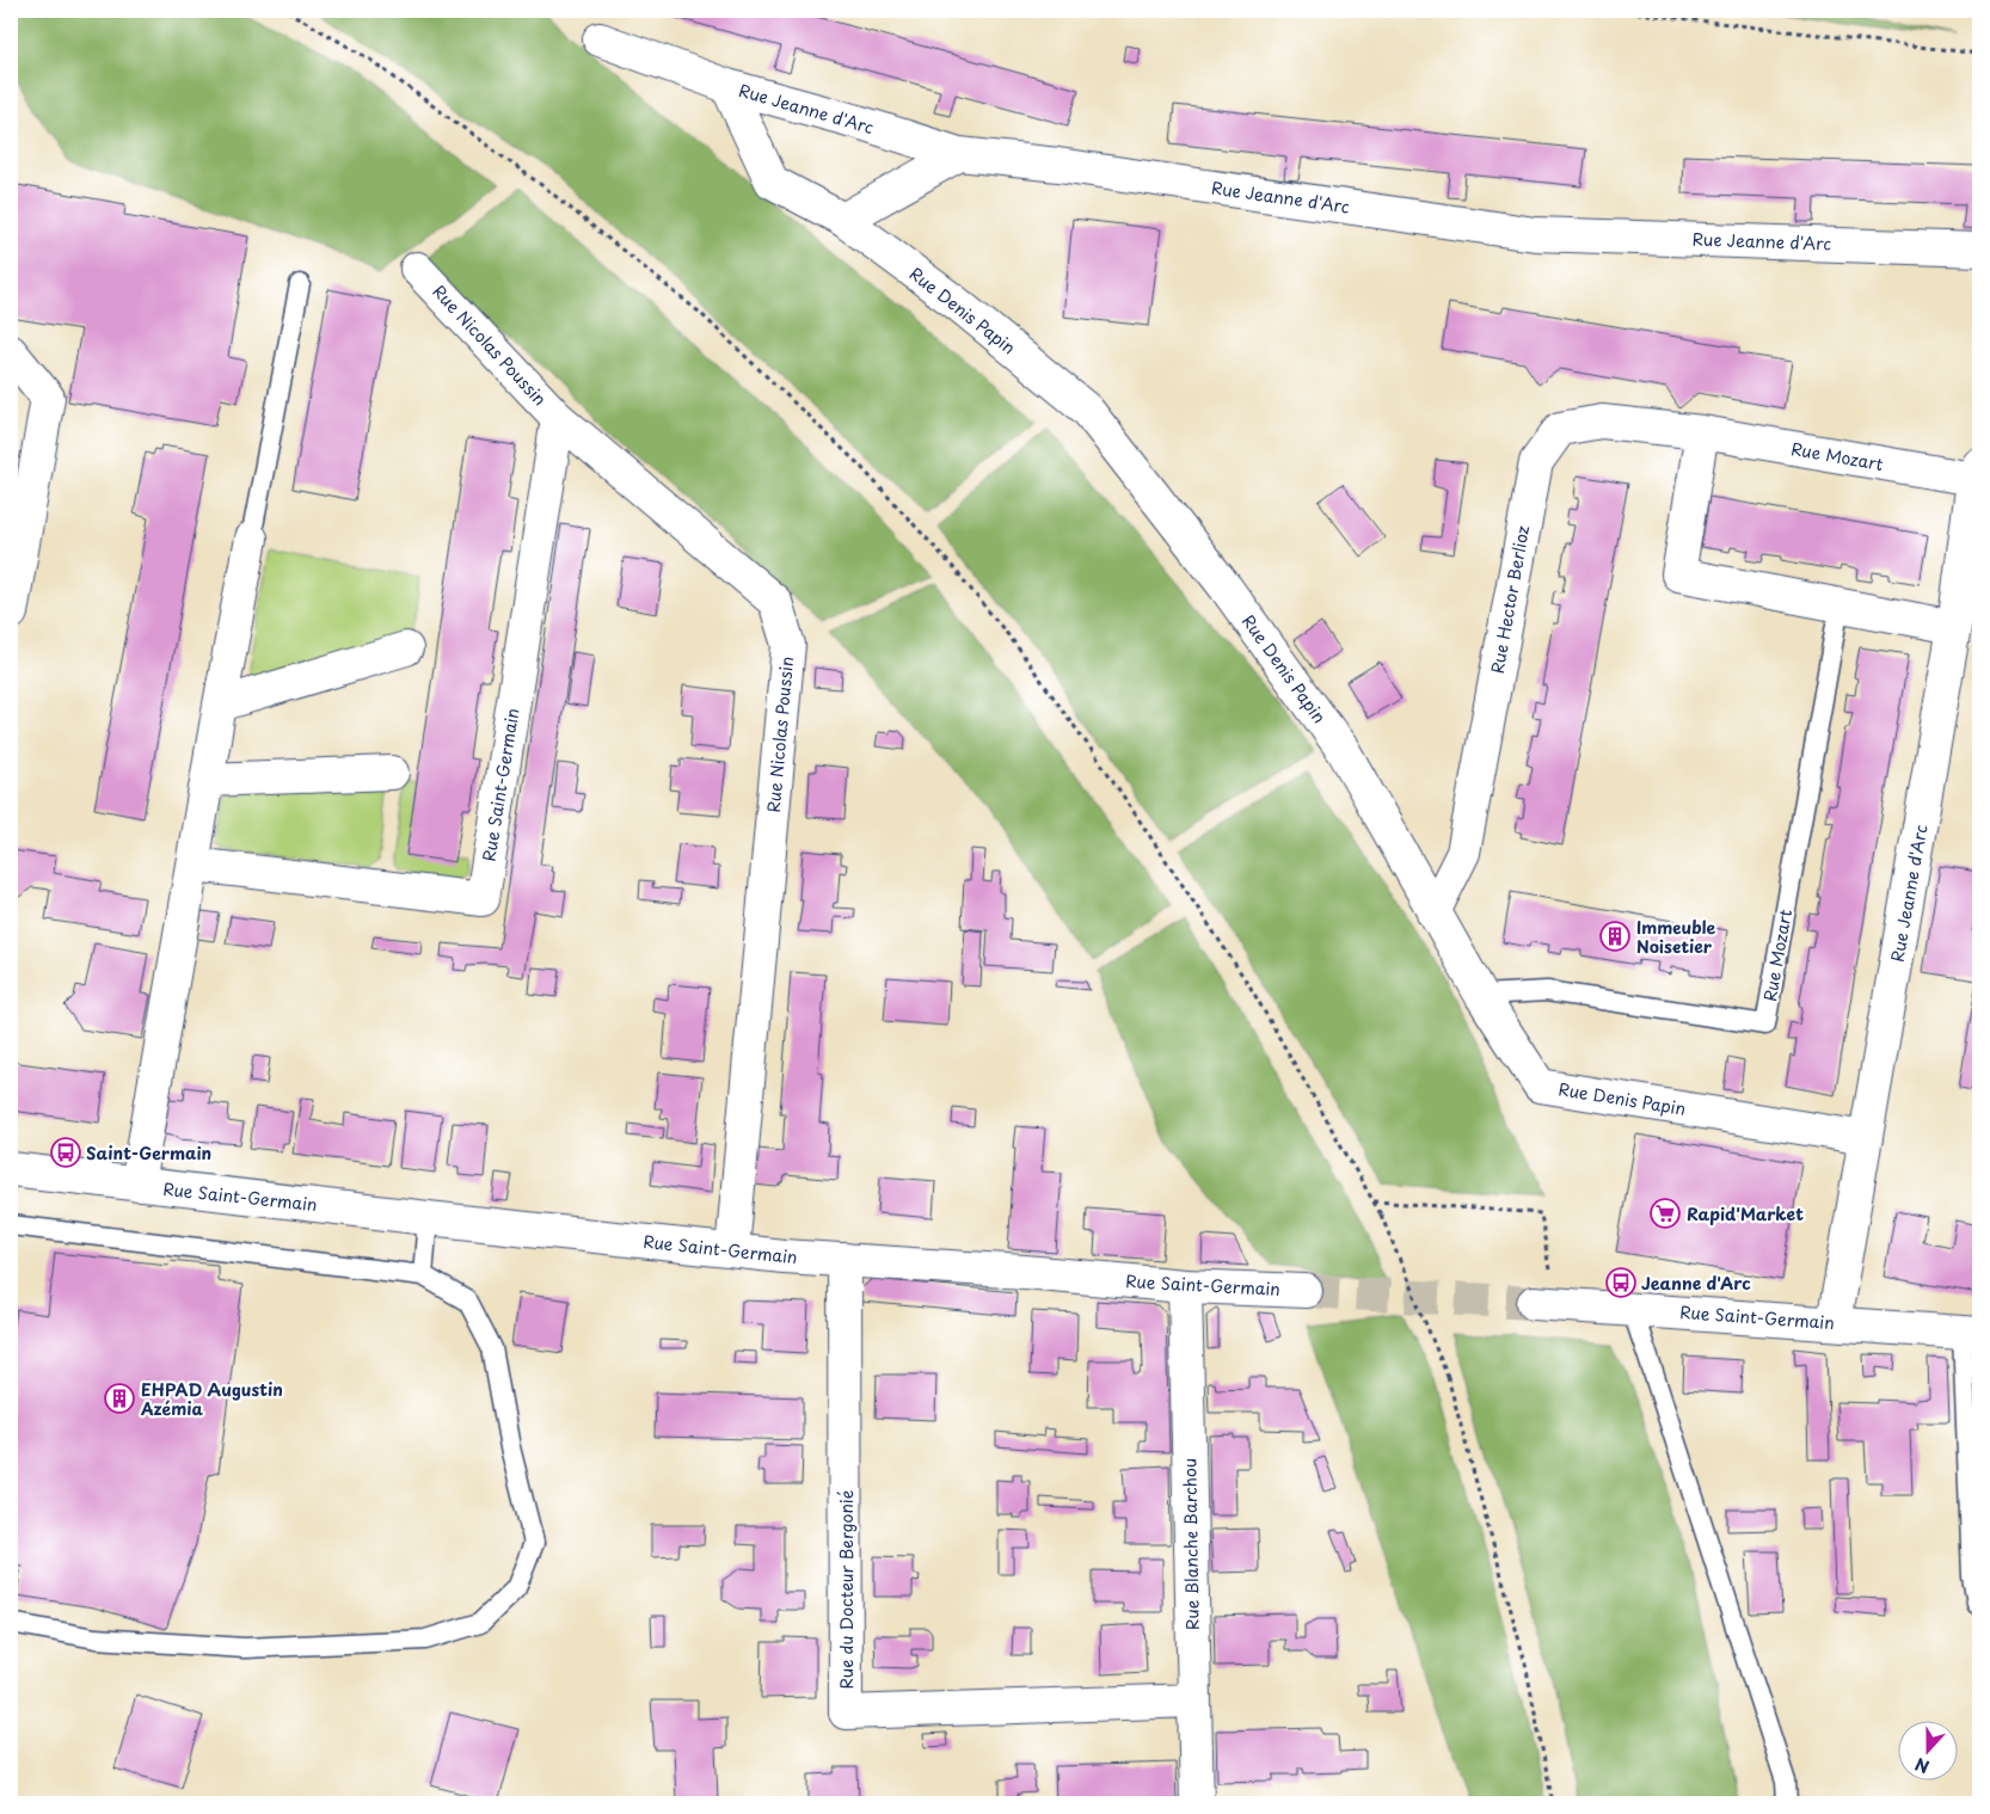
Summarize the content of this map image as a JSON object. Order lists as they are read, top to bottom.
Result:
{
  "streets": {
    "street": [
      "Rue Jeanne d'Arc",
      "Rue Denis Papin",
      "Rue Nicolas Poussin",
      "Rue Mozart",
      "Rue Hector Berlioz",
      "Rue Saint-Germain",
      "Rue Blanche Barchou",
      "Rue du Docteur Bergonié"
    ]
  },
  "crossings": [
    ["Rue Jeanne d'Arc", "Rue Denis Papin"],
    ["Rue Jeanne d'Arc", "Rue Mozart"],
    ["Rue Jeanne d'Arc", "Rue Saint-Germain"],
    ["Rue Denis Papin", "Rue Mozart"],
    ["Rue Denis Papin", "Rue Hector Berlioz"],
    ["Rue Nicolas Poussin", "Rue Saint-Germain"],
    ["Rue Mozart", "Rue Hector Berlioz"],
    ["Rue Saint-Germain", "Rue Blanche Barchou"],
    ["Rue Saint-Germain", "Rue du Docteur Bergonié"],
    ["Rue Blanche Barchou", "Rue du Docteur Bergonié"]
  ],
  "places": {
    "building": ["Immeuble Noisetier", "EHPAD Augustin Azémia"],
    "bus stop": ["Saint-Germain", "Jeanne d'Arc"],
    "supermarket": ["Rapid'Market"]
  },
  "north": "bottom"
}
